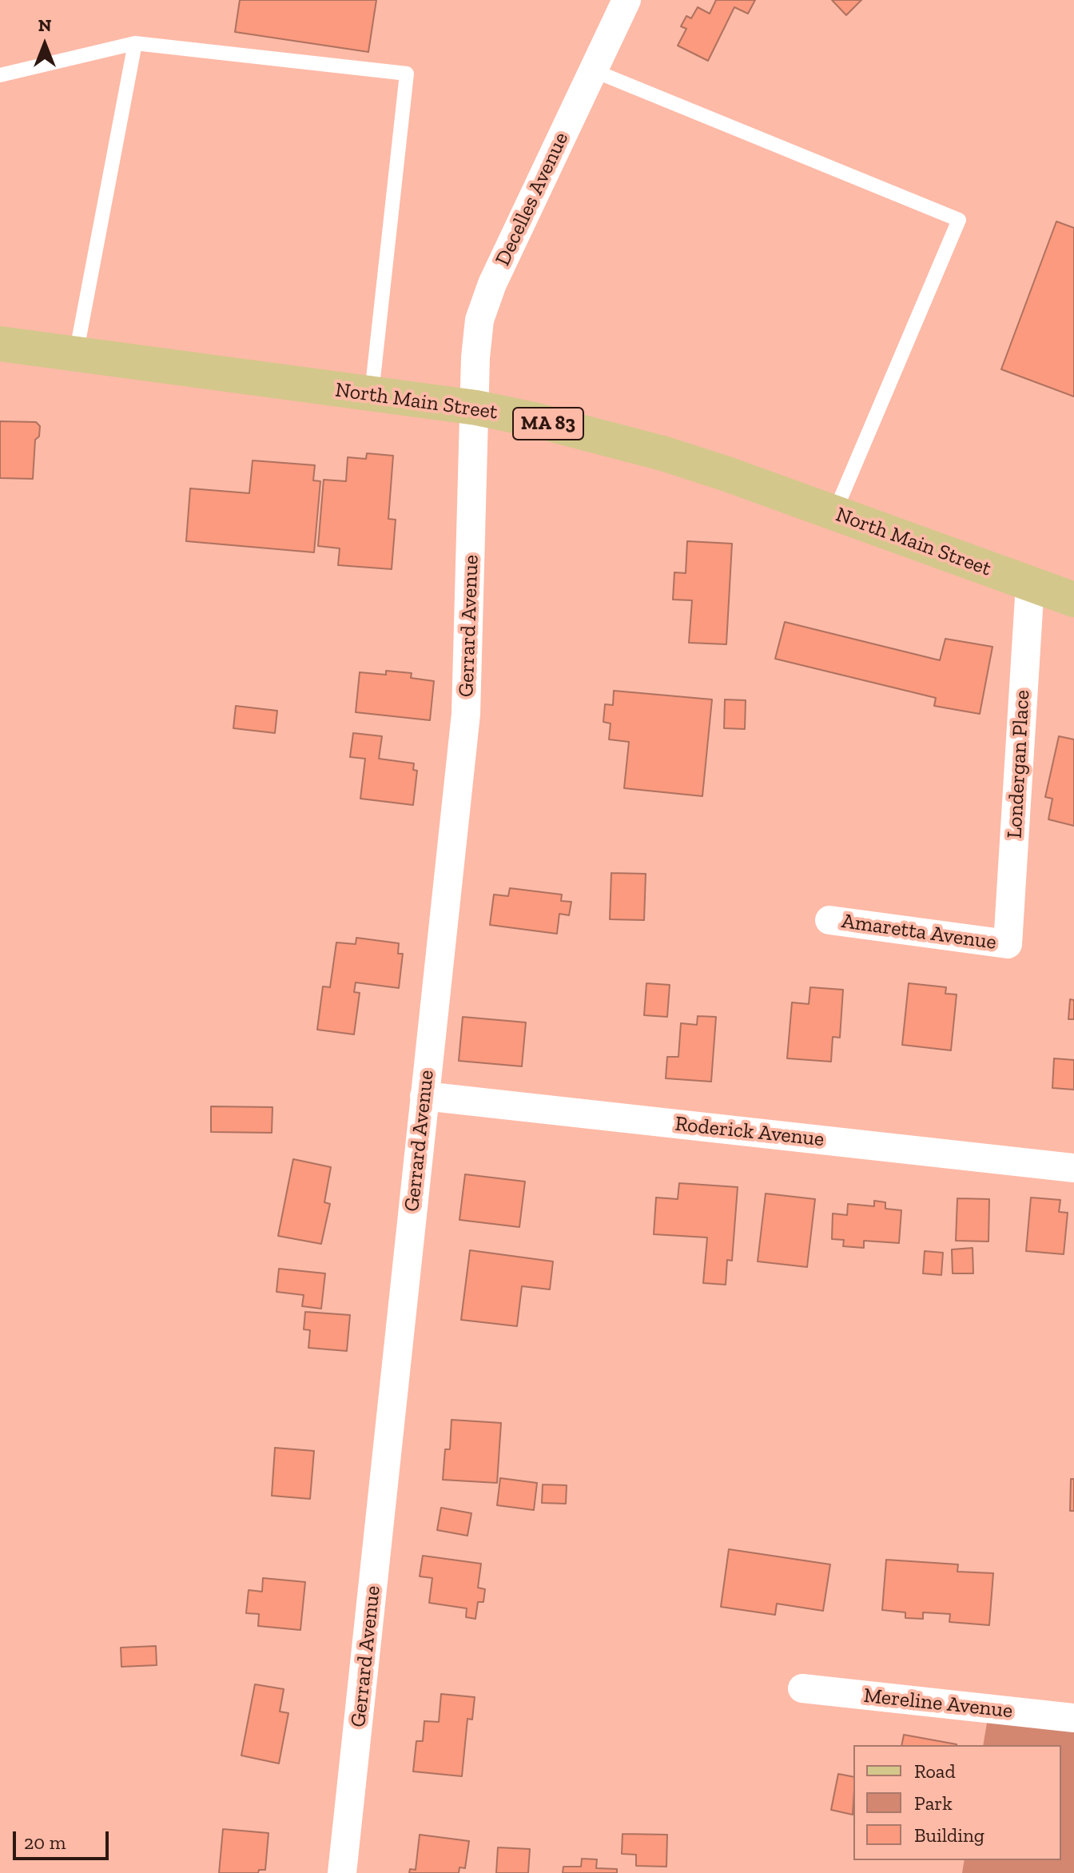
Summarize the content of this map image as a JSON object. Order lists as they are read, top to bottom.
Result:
{
  "streets": {
    "main road": ["North Main Street", "MA 83"],
    "street": [
      "Decelles Avenue",
      "Gerrard Avenue",
      "Londergan Place",
      "Amaretta Avenue",
      "Roderick Avenue",
      "Mereline Avenue"
    ]
  },
  "crossings": [
    ["Decelles Avenue", "North Main Street"],
    ["Decelles Avenue", "Gerrard Avenue"],
    ["North Main Street", "Gerrard Avenue"],
    ["North Main Street", "Londergan Place"],
    ["Gerrard Avenue", "Roderick Avenue"],
    ["Londergan Place", "Amaretta Avenue"]
  ],
  "legend": ["Road", "Park", "Building"],
  "scale_bar": "20 m",
  "north": "top"
}
